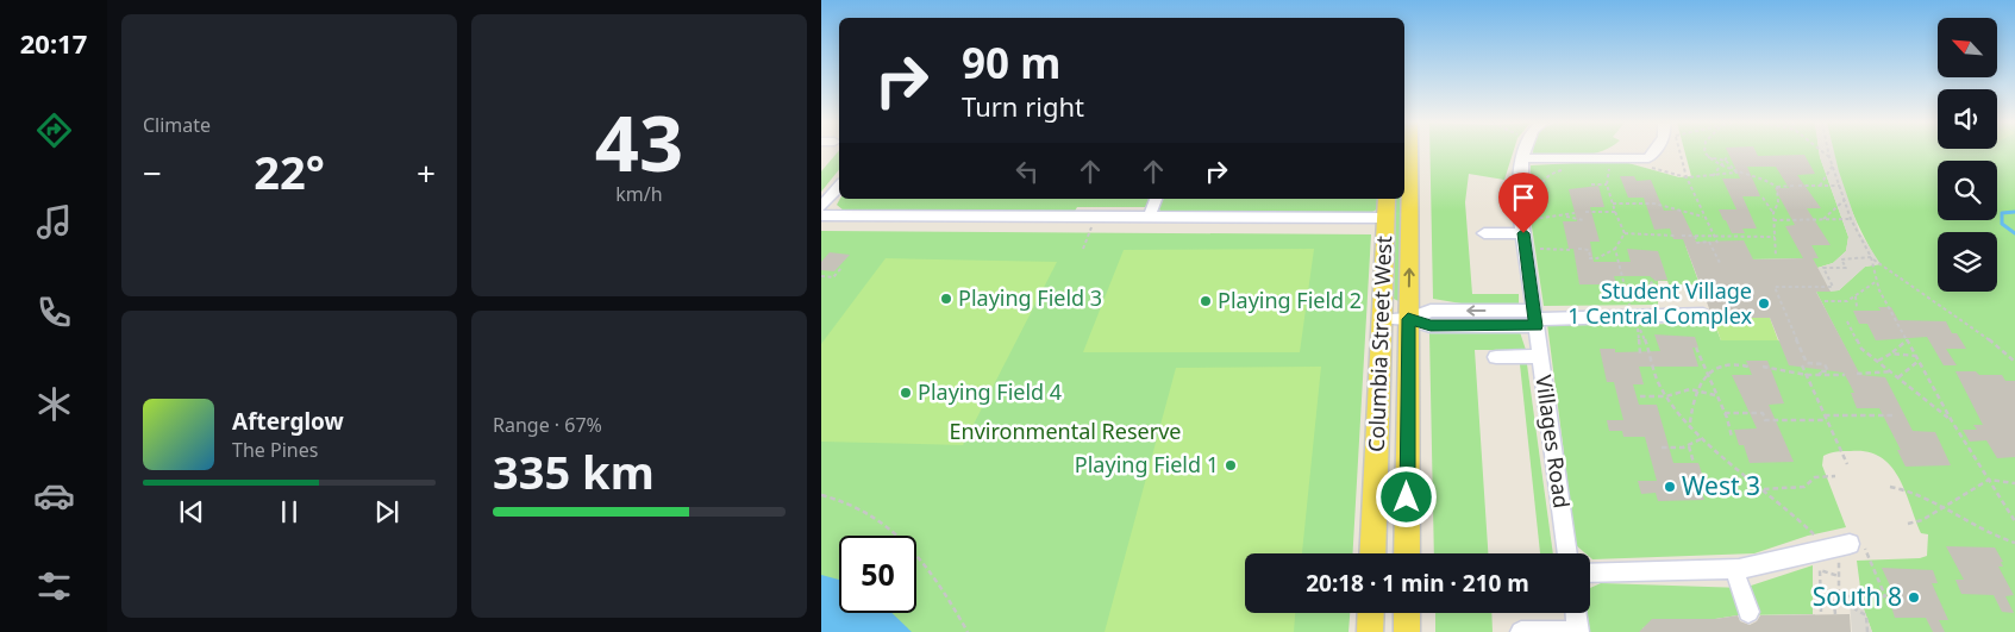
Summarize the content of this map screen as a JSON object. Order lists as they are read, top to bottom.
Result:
{
  "streets": {
    "main road": ["Columbia Street West"],
    "street": ["Villages Road"]
  },
  "parks": ["Environmental Reserve"],
  "places": [
    "Playing Field 3",
    "Playing Field 2",
    "Student Village 1 Central Complex",
    "Playing Field 4",
    "Playing Field 1",
    "West 3",
    "South 8"
  ],
  "north": "top left",
  "page": {
    "tabs": "20:17",
    "tile": [
      "Climate",
      ["43", "km/h"],
      ["Range · 67%", "335 km"]
    ],
    "turn": ["90 m", "Turn right"],
    "heat": ["−", "22°", "+"],
    "song": ["Afterglow", "The Pines"],
    "limit": "50",
    "trip": "20:18 · 1 min · 210 m"
  }
}
